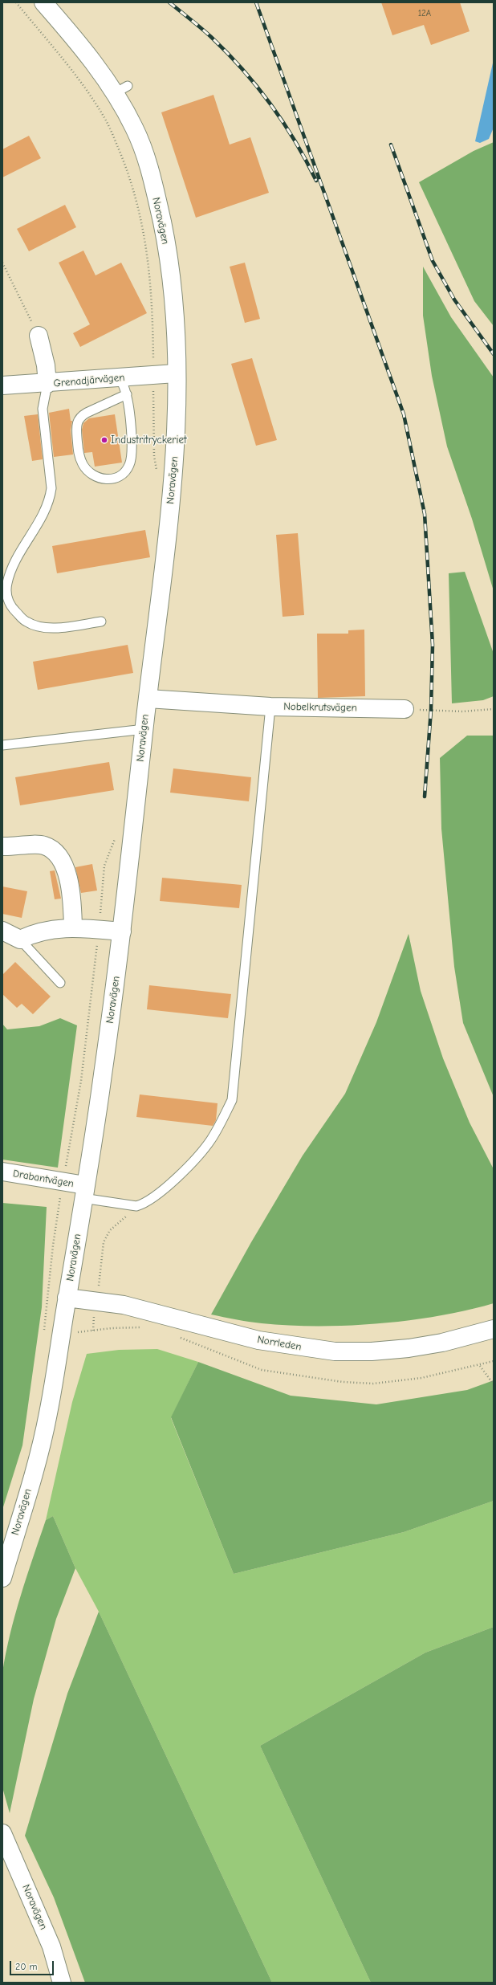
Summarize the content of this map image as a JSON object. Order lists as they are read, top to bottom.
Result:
{
  "streets": {
    "street": [
      "Noravägen",
      "Grenadjärvägen",
      "Nobelkrutsvägen",
      "Drabantvägen",
      "Norrleden"
    ]
  },
  "crossings": [
    ["Noravägen", "Grenadjärvägen"],
    ["Noravägen", "Nobelkrutsvägen"],
    ["Noravägen", "Drabantvägen"],
    ["Noravägen", "Norrleden"]
  ],
  "places": ["Industritryckeriet"],
  "house_numbers": ["12A"],
  "scale_bar": "20 m"
}
